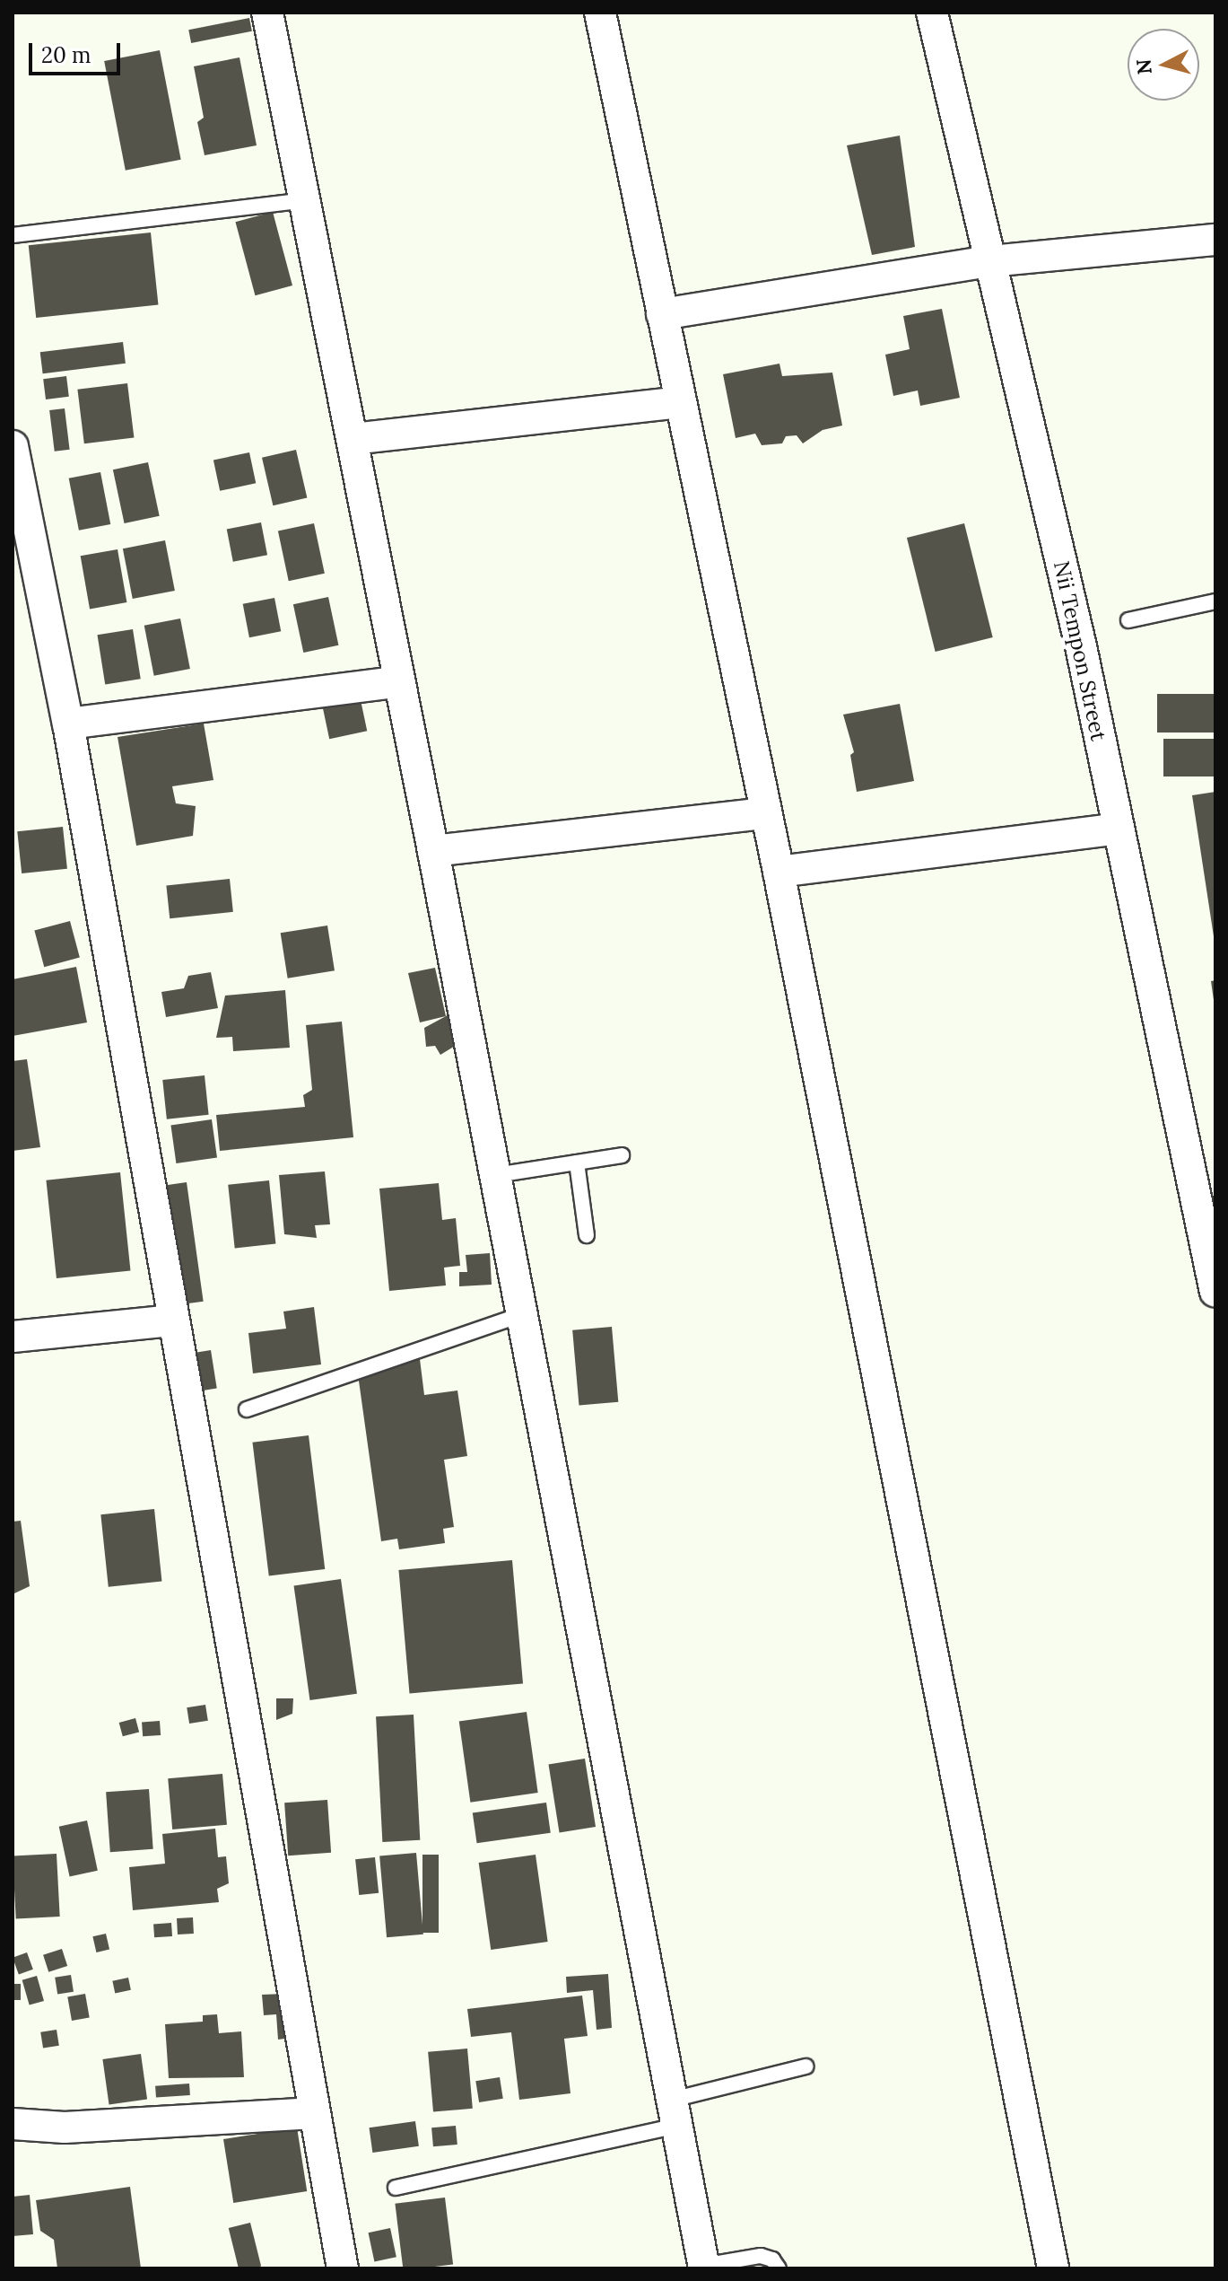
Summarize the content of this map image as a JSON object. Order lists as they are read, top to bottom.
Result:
{
  "streets": {
    "street": ["Nii Tempon Street"]
  },
  "scale_bar": "20 m",
  "north": "left"
}
